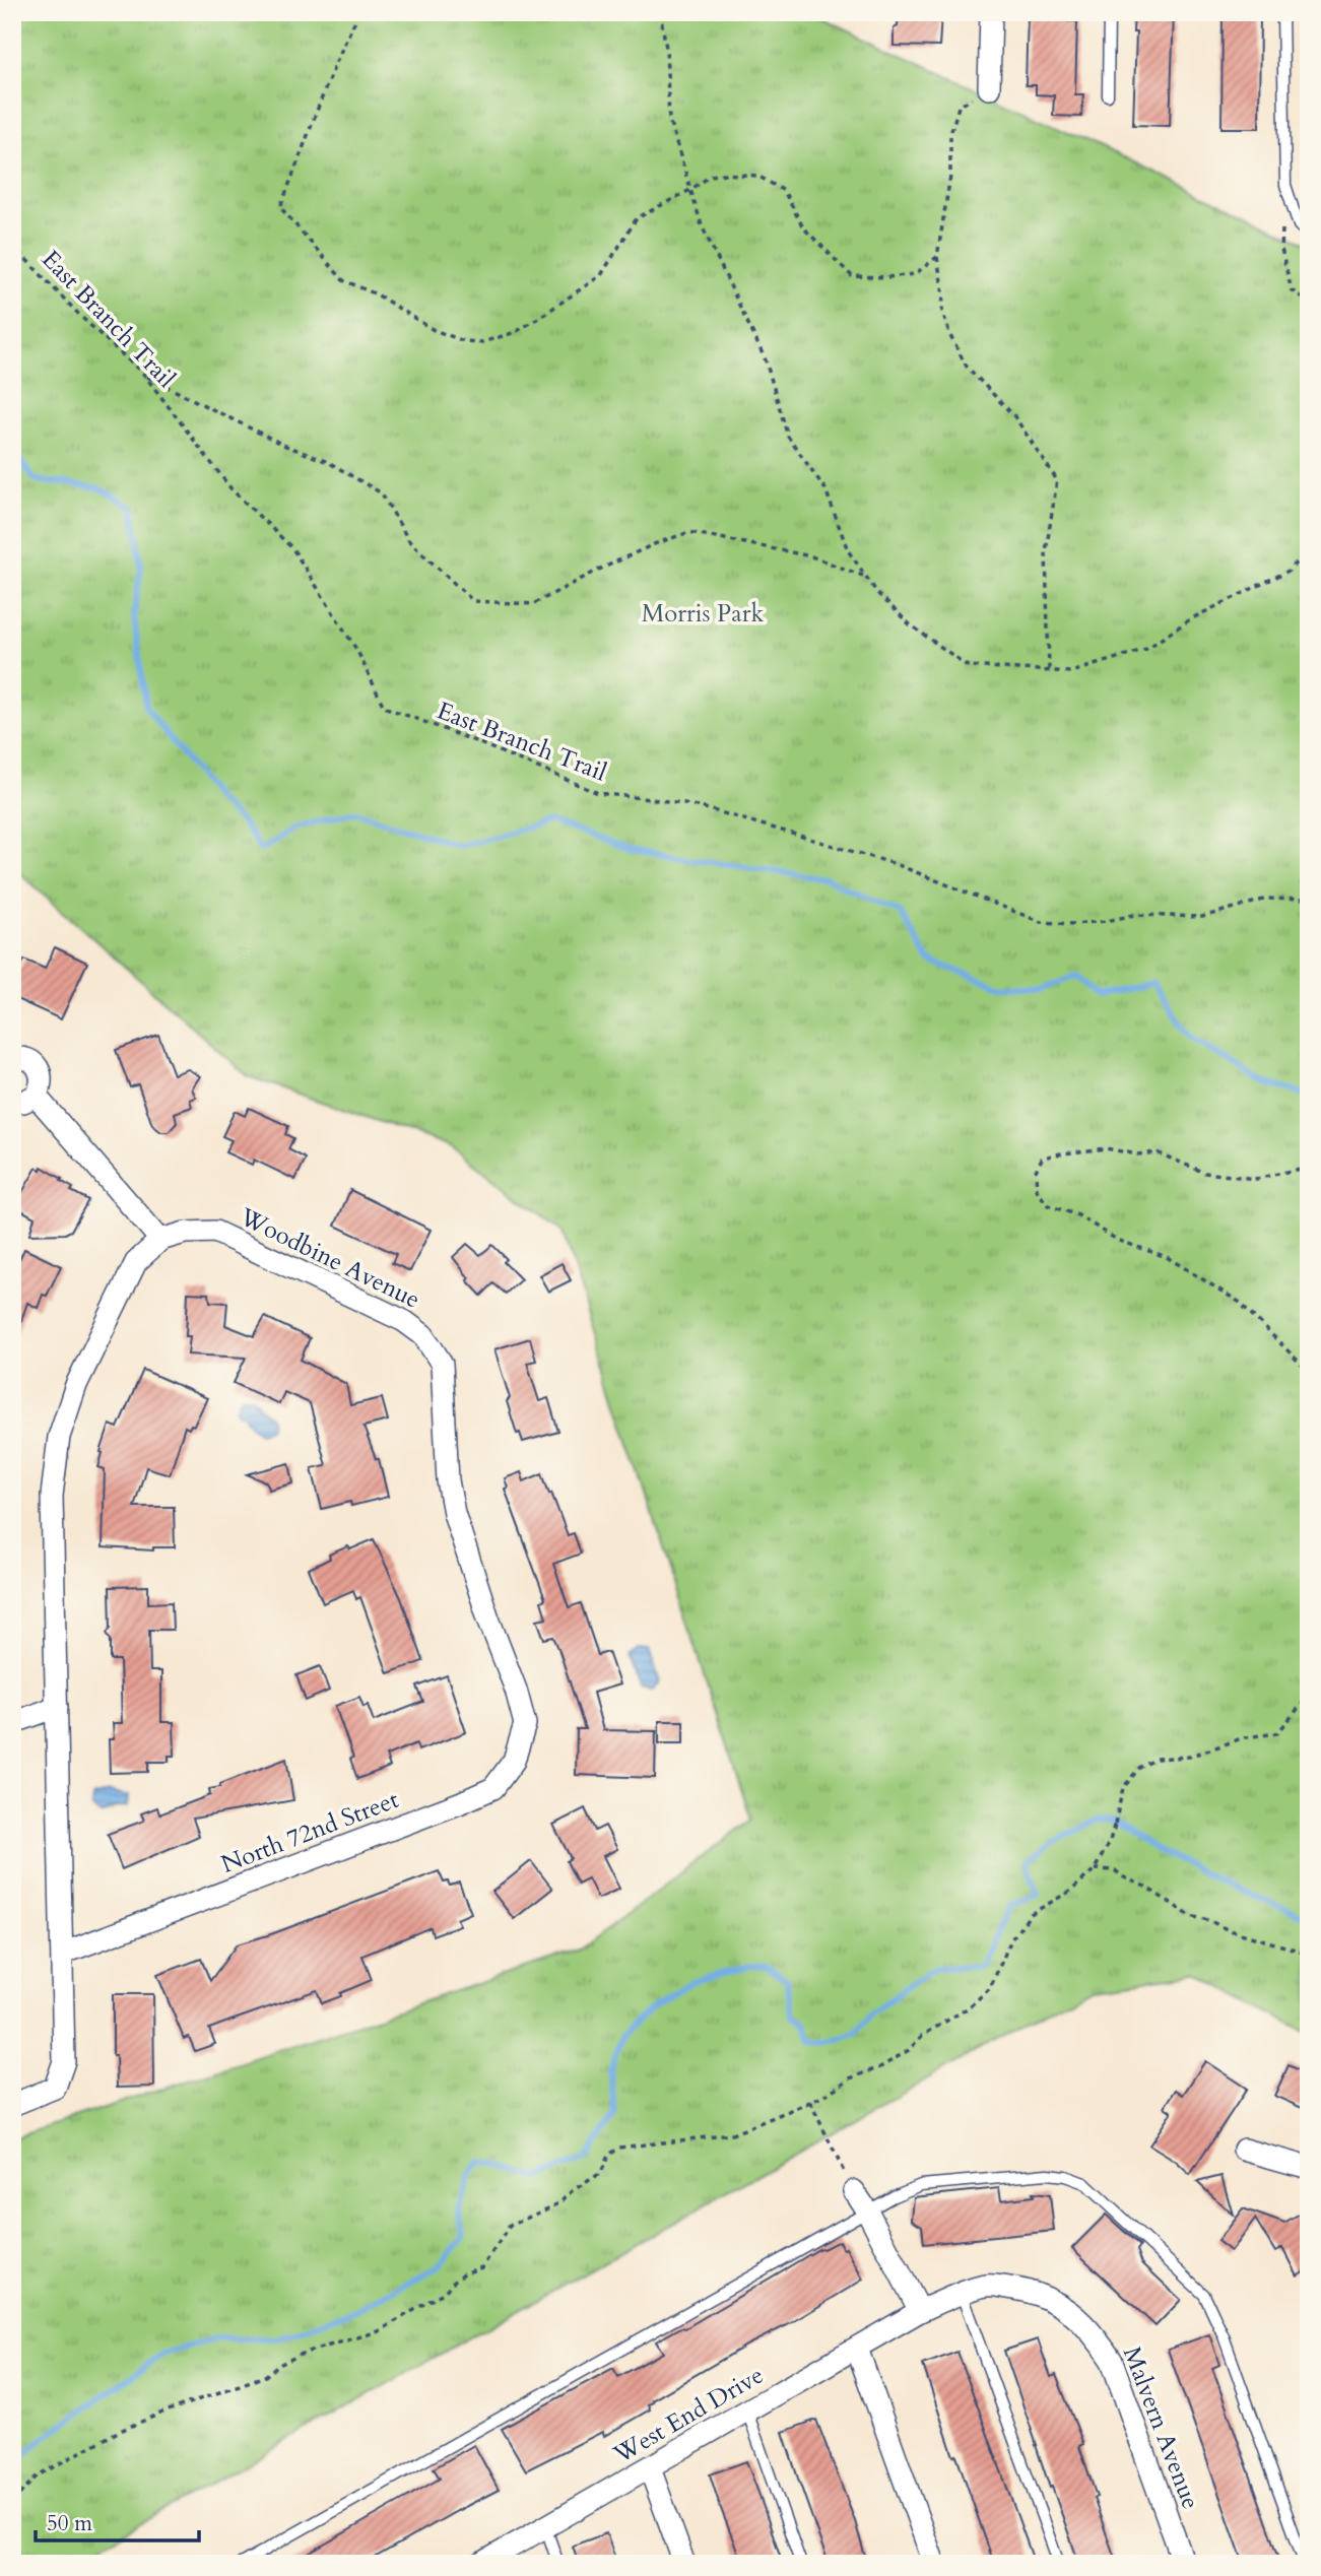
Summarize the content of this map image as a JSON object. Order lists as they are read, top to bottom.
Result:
{
  "streets": {
    "street": [
      "Woodbine Avenue",
      "North 72nd Street",
      "West End Drive",
      "Malvern Avenue"
    ],
    "path": ["East Branch Trail"]
  },
  "crossings": [
    ["Woodbine Avenue", "North 72nd Street"],
    ["West End Drive", "Malvern Avenue"]
  ],
  "parks": ["Morris Park"],
  "scale_bar": "50 m"
}
